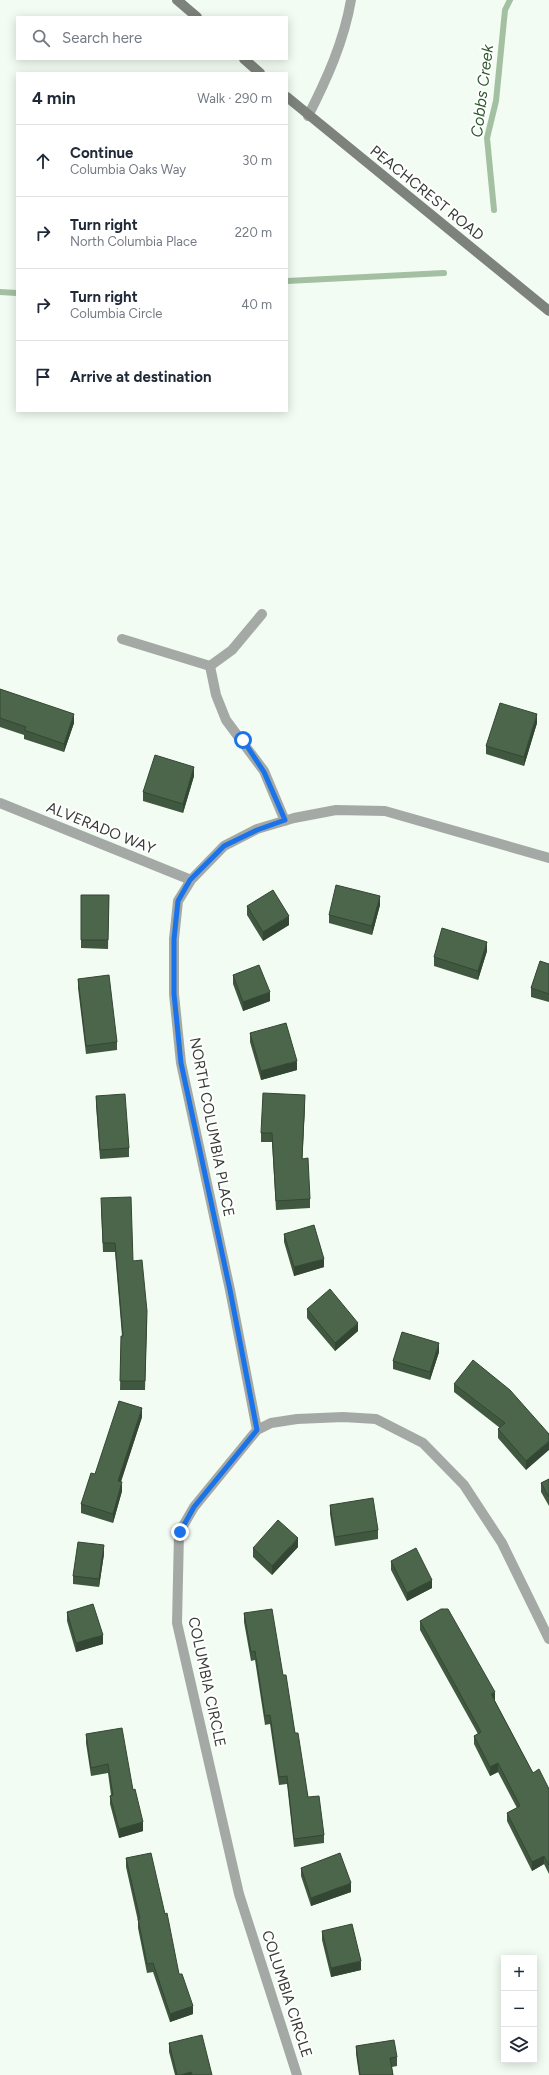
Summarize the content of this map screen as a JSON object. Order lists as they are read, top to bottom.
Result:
{
  "streets": {
    "street": [
      "PEACHCREST ROAD",
      "ALVERADO WAY",
      "NORTH COLUMBIA PLACE",
      "COLUMBIA CIRCLE"
    ]
  },
  "crossings": [
    ["ALVERADO WAY", "NORTH COLUMBIA PLACE"],
    ["NORTH COLUMBIA PLACE", "COLUMBIA CIRCLE"]
  ],
  "water": ["Cobbs Creek"],
  "page": {
    "search": "Search here",
    "heading": ["4 min", "Walk · 290 m"],
    "list": [
      ["Continue", "Columbia Oaks Way", "30 m"],
      ["Turn right", "North Columbia Place", "220 m"],
      ["Turn right", "Columbia Circle", "40 m"],
      "Arrive at destination"
    ],
    "map_buttons": ["+", "−"]
  }
}
